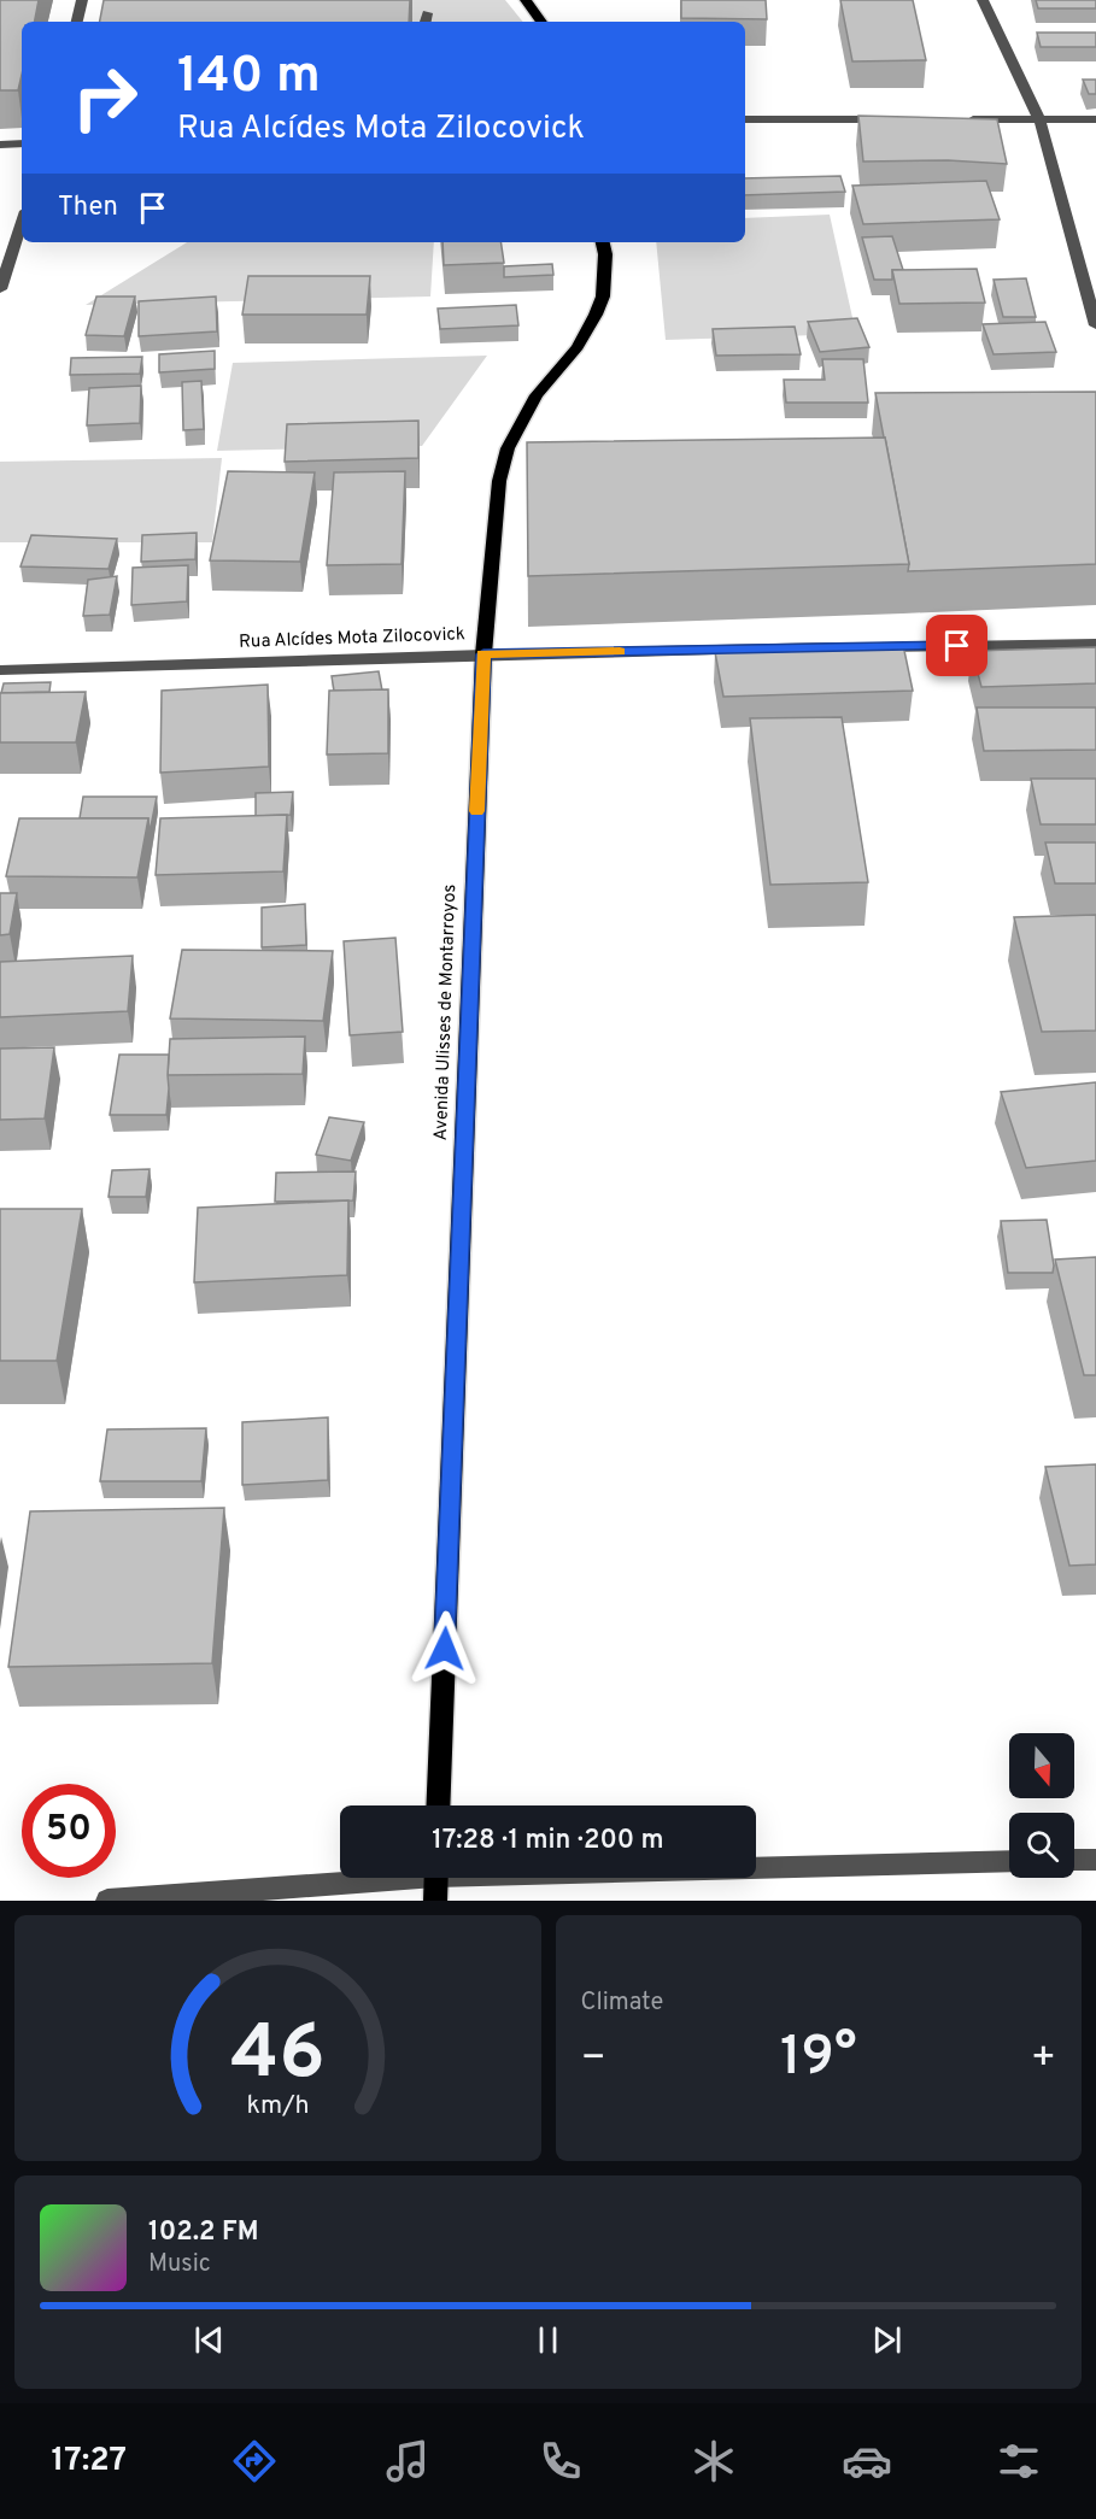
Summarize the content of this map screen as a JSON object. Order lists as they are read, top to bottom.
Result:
{
  "streets": {
    "main road": ["Avenida Ulisses de Montarroyos"],
    "street": ["Rua Alcídes Mota Zilocovick"]
  },
  "crossings": [
    ["Rua Alcídes Mota Zilocovick", "Avenida Ulisses de Montarroyos"]
  ],
  "north": "bottom",
  "page": {
    "turn": ["140 m", "Rua Alcídes Mota Zilocovick"],
    "then": "Then",
    "limit": "50",
    "trip": "17:28 · 1 min · 200 m",
    "tile": "Climate",
    "heat": ["−", "19°", "+"],
    "song": ["102.2 FM", "Music"],
    "tabs": "17:27",
    "gauge": ["46", "km/h"]
  }
}
